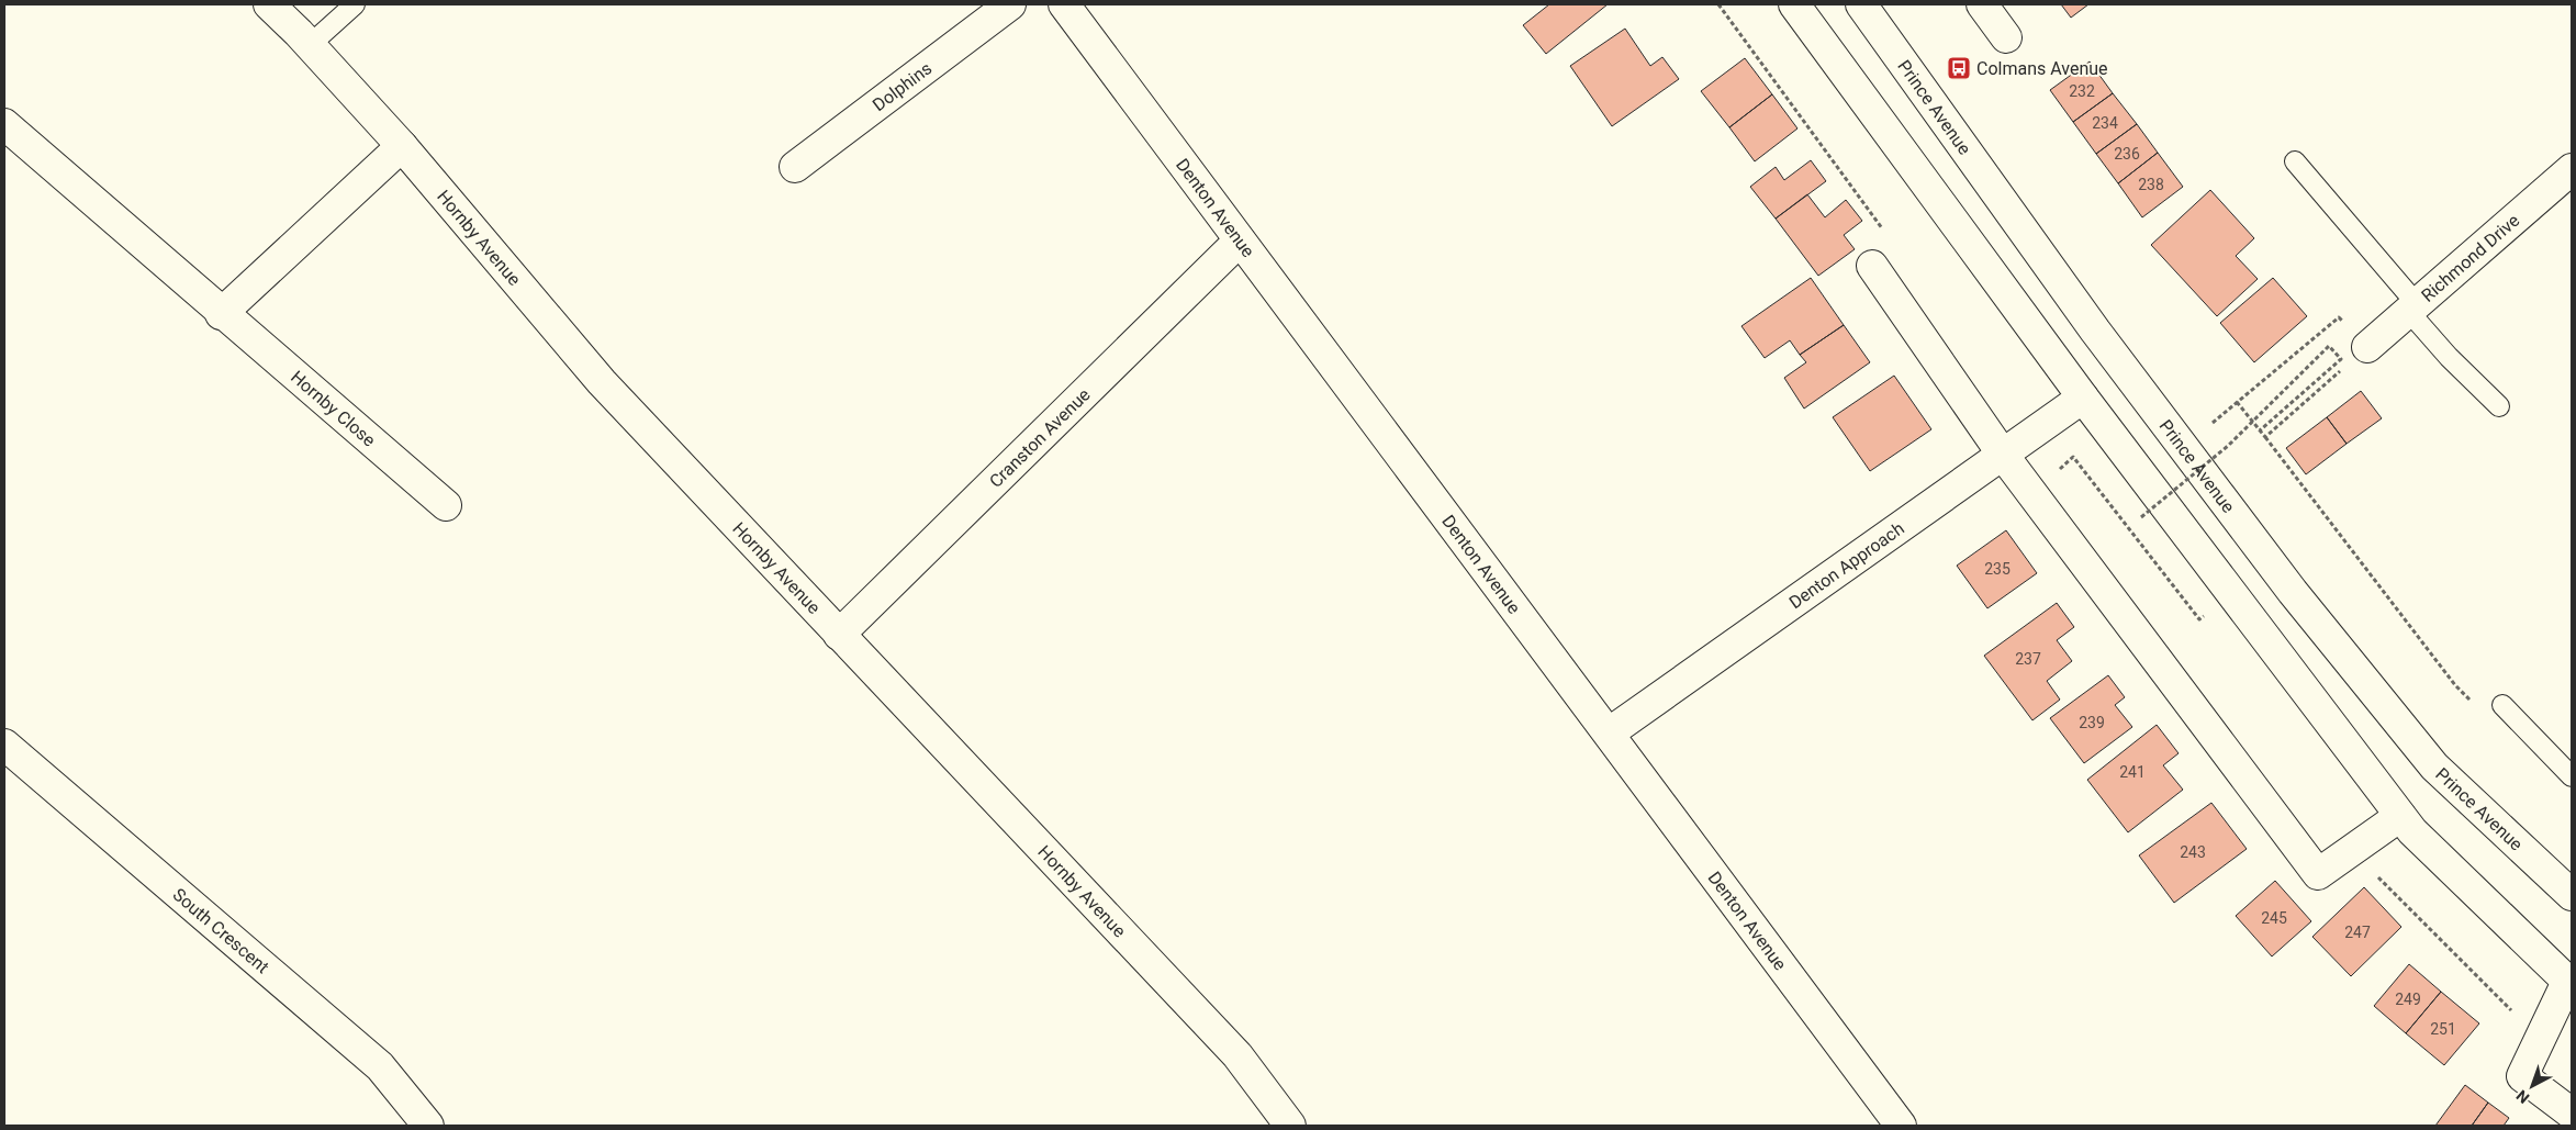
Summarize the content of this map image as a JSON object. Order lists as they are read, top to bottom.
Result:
{
  "streets": {
    "main road": [
      "Dolphins",
      "Prince Avenue",
      "Denton Avenue",
      "Hornby Avenue",
      "Richmond Drive",
      "Hornby Close",
      "Cranston Avenue",
      "Denton Approach",
      "South Crescent"
    ]
  },
  "crossings": [
    ["Denton Avenue", "Cranston Avenue"],
    ["Denton Avenue", "Denton Approach"],
    ["Hornby Avenue", "Cranston Avenue"]
  ],
  "places": {
    "bus stop": ["Colmans Avenue"]
  },
  "house_numbers": [
    "232",
    "234",
    "236",
    "238",
    "235",
    "237",
    "239",
    "241",
    "243",
    "245",
    "247",
    "249",
    "251"
  ],
  "north": "bottom left"
}
